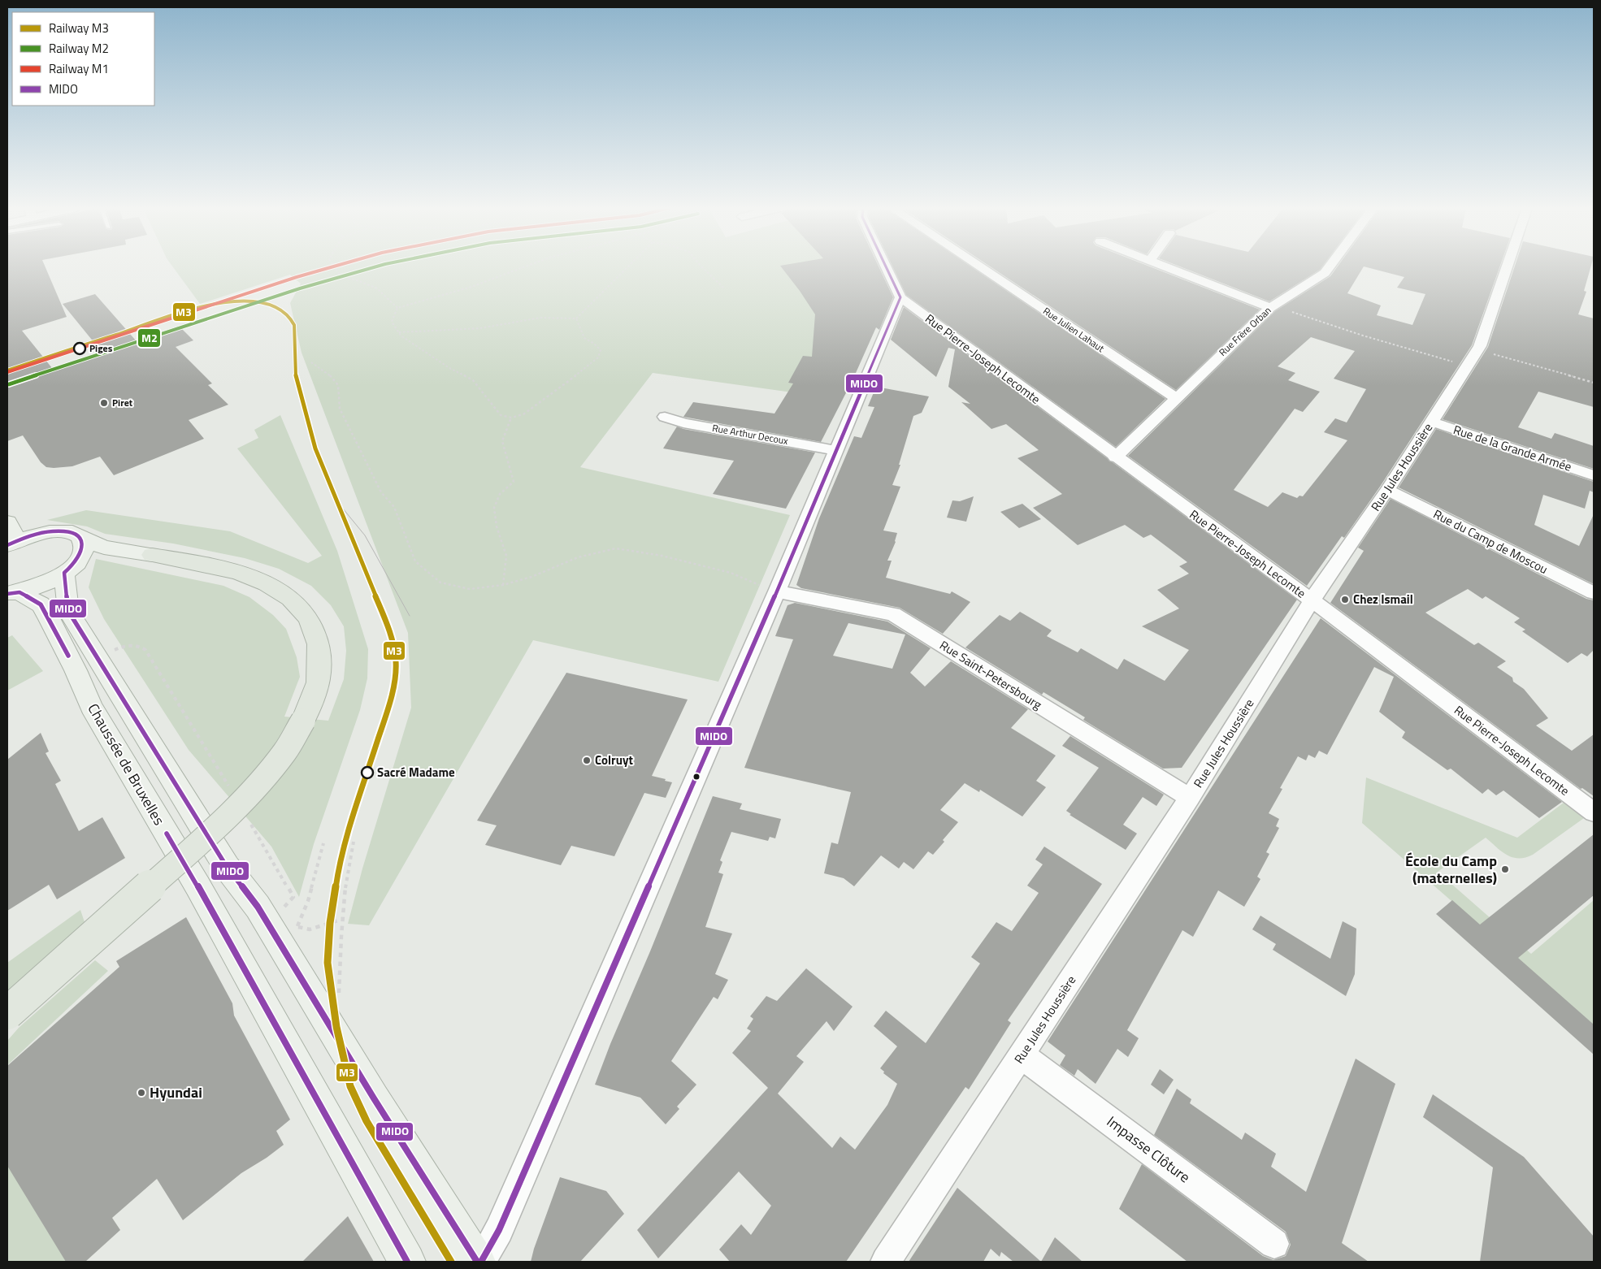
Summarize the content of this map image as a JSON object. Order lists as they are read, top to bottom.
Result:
{
  "streets": {
    "main road": ["Chaussée de Bruxelles"],
    "street": [
      "Rue Julien Lahaut",
      "Rue Frère Orban",
      "Rue Pierre-Joseph Lecomte",
      "Rue Arthur Decoux",
      "Rue de la Grande Armée",
      "Rue Jules Houssière",
      "Rue du Camp de Moscou",
      "Rue Saint-Petersbourg",
      "Impasse Clôture"
    ]
  },
  "crossings": [
    ["Rue Julien Lahaut", "Rue Frère Orban"],
    ["Rue Frère Orban", "Rue Pierre-Joseph Lecomte"],
    ["Rue Pierre-Joseph Lecomte", "Rue Jules Houssière"],
    ["Rue de la Grande Armée", "Rue Jules Houssière"],
    ["Rue Jules Houssière", "Rue du Camp de Moscou"],
    ["Rue Jules Houssière", "Rue Saint-Petersbourg"],
    ["Rue Jules Houssière", "Impasse Clôture"]
  ],
  "places": [
    "Piges",
    "Piret",
    "Chez Ismail",
    "Colruyt",
    "Sacré Madame",
    "École du Camp (maternelles)",
    "Hyundai"
  ],
  "lines": [
    "rail line M2",
    "rail line M1",
    "transit line MIDO",
    "rail line M3"
  ],
  "legend": [
    "Railway M3",
    "Railway M2",
    "Railway M1",
    "MIDO"
  ]
}
